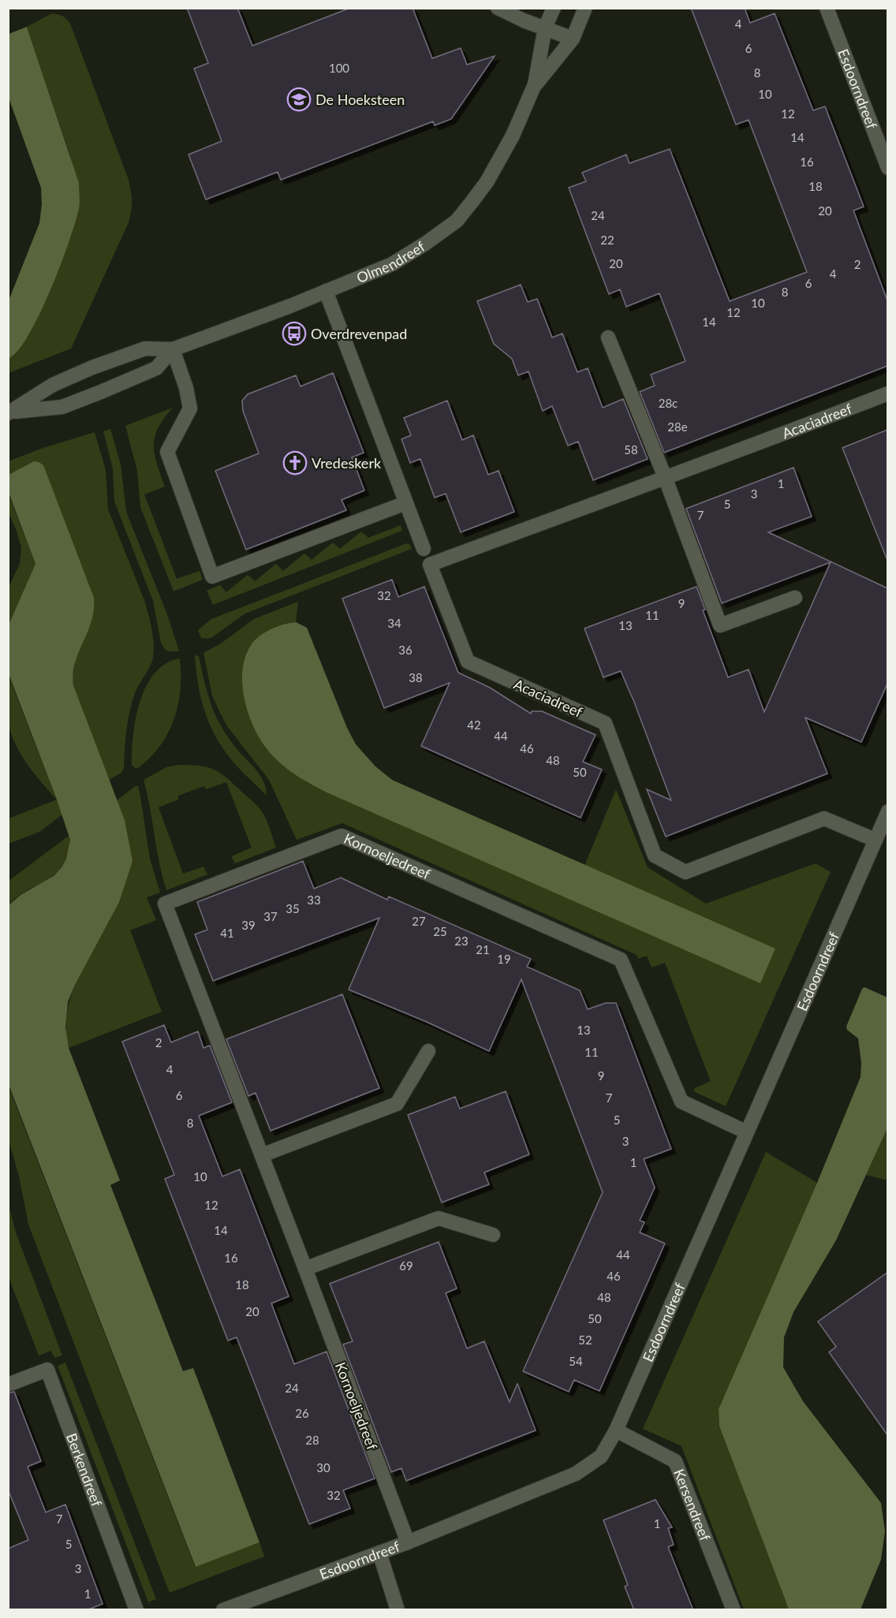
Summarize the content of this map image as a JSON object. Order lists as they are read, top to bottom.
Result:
{
  "streets": {
    "street": [
      "Esdoorndreef",
      "Olmendreef",
      "Acaciadreef",
      "Kornoeljedreef",
      "Berkendreef",
      "Kersendreef"
    ]
  },
  "crossings": [
    ["Esdoorndreef", "Acaciadreef"],
    ["Esdoorndreef", "Kornoeljedreef"],
    ["Esdoorndreef", "Kersendreef"]
  ],
  "places": {
    "school or university": ["De Hoeksteen"],
    "bus stop": ["Overdrevenpad"],
    "church": ["Vredeskerk"]
  },
  "house_numbers": [
    "4",
    "6",
    "100",
    "8",
    "10",
    "12",
    "14",
    "16",
    "18",
    "20",
    "24",
    "22",
    "20",
    "2",
    "4",
    "6",
    "8",
    "10",
    "12",
    "14",
    "28c",
    "28e",
    "58",
    "1",
    "3",
    "5",
    "7",
    "32",
    "9",
    "11",
    "34",
    "13",
    "36",
    "38",
    "42",
    "44",
    "46",
    "48",
    "50",
    "33",
    "35",
    "37",
    "27",
    "39",
    "25",
    "41",
    "23",
    "21",
    "19",
    "13",
    "2",
    "11",
    "4",
    "9",
    "6",
    "7",
    "5",
    "8",
    "3",
    "1",
    "10",
    "12",
    "14",
    "44",
    "16",
    "69",
    "46",
    "18",
    "48",
    "20",
    "50",
    "52",
    "54",
    "24",
    "26",
    "28",
    "30",
    "32",
    "7",
    "1",
    "5",
    "3",
    "1"
  ]
}
